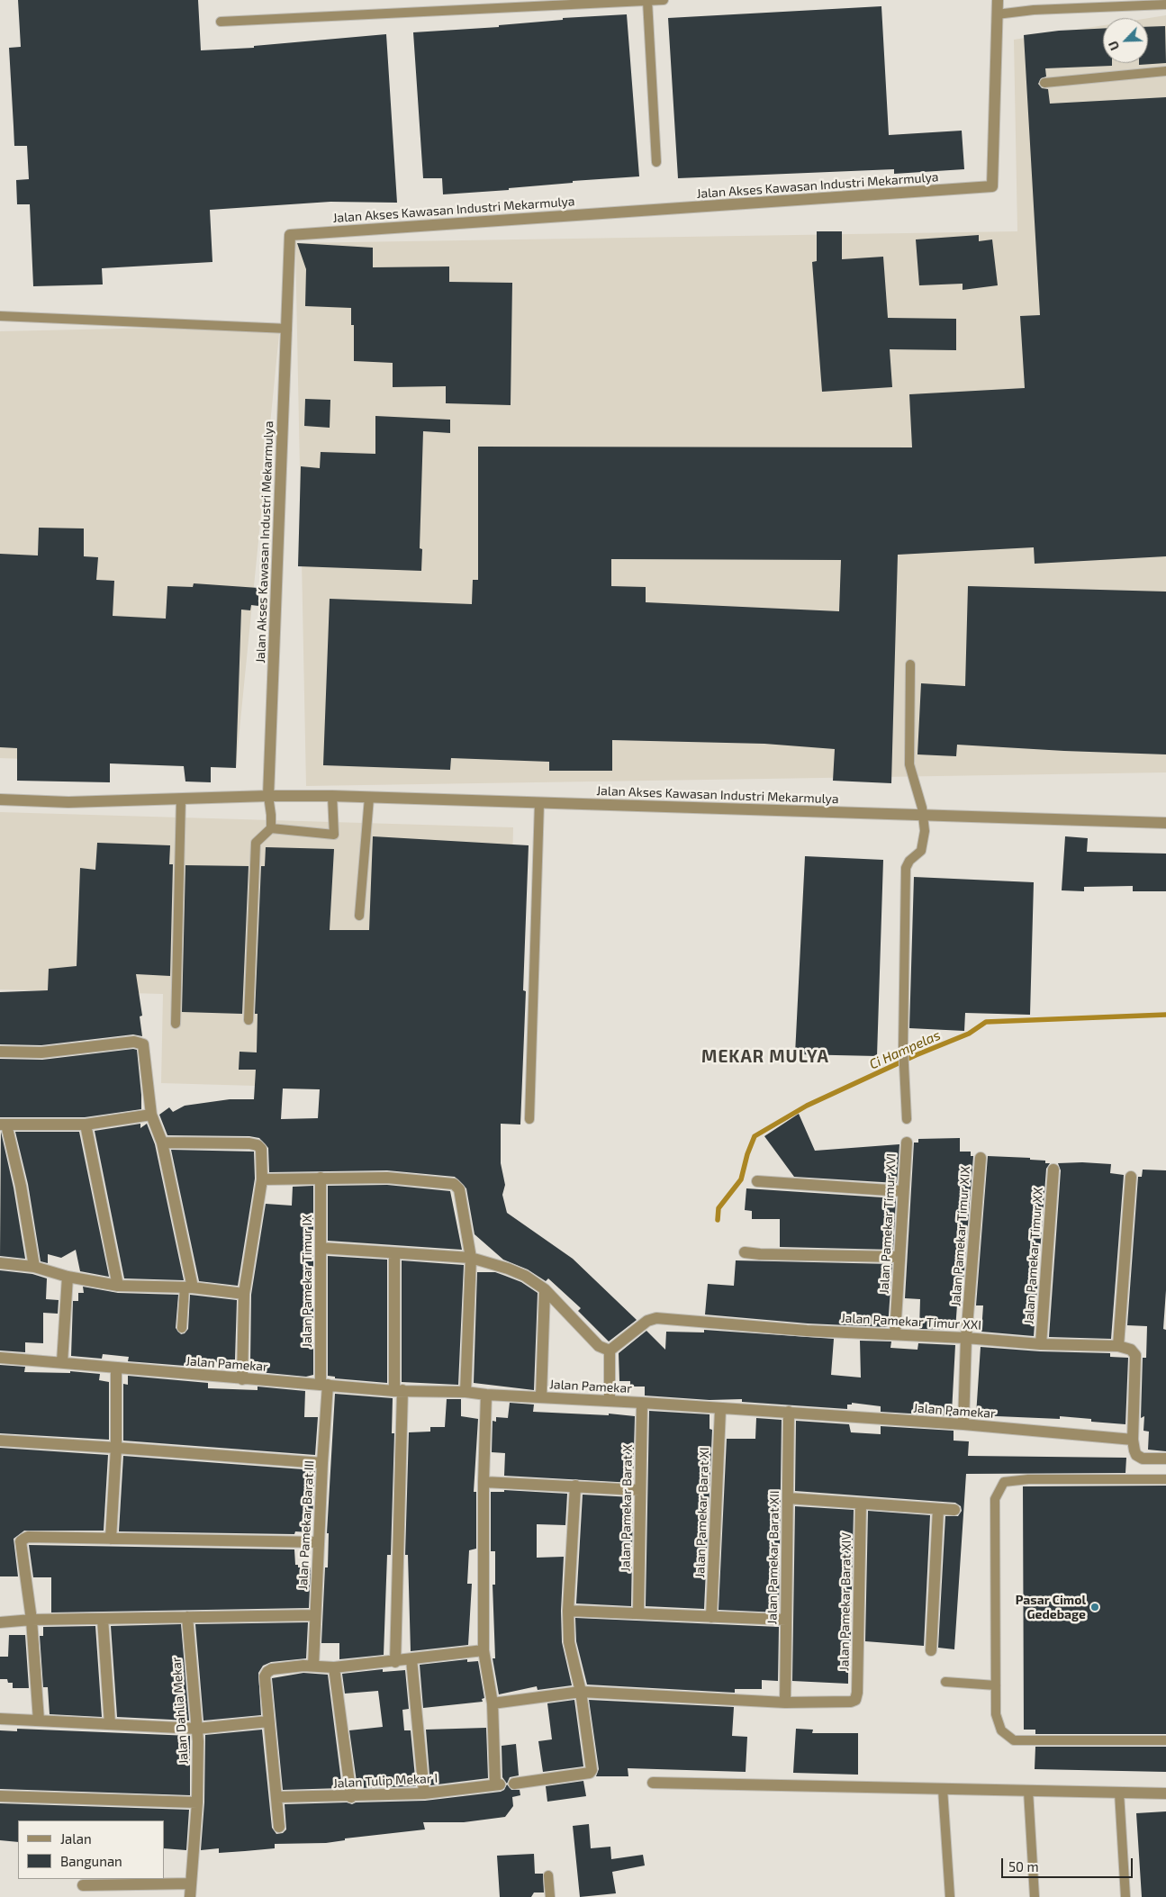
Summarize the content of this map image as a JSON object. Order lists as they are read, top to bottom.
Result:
{
  "streets": {
    "street": [
      "Jalan Akses Kawasan Industri Mekarmulya",
      "Jalan Pamekar Timur XVI",
      "Jalan Pamekar Timur XIX",
      "Jalan Pamekar Timur XX",
      "Jalan Pamekar Timur IX",
      "Jalan Pamekar Timur XXI",
      "Jalan Pamekar",
      "Jalan Pamekar Barat X",
      "Jalan Pamekar Barat XI",
      "Jalan Pamekar Barat III",
      "Jalan Pamekar Barat XII",
      "Jalan Pamekar Barat XIV",
      "Jalan Dahlia Mekar",
      "Jalan Tulip Mekar I"
    ]
  },
  "crossings": [
    ["Jalan Pamekar Timur XVI", "Jalan Pamekar Timur XXI"],
    ["Jalan Pamekar Timur XIX", "Jalan Pamekar Timur XXI"],
    ["Jalan Pamekar Timur XIX", "Jalan Pamekar"],
    ["Jalan Pamekar Timur XX", "Jalan Pamekar Timur XXI"],
    ["Jalan Pamekar Timur IX", "Jalan Pamekar"],
    ["Jalan Pamekar Timur IX", "Jalan Pamekar Barat III"],
    ["Jalan Pamekar", "Jalan Pamekar Barat X"],
    ["Jalan Pamekar", "Jalan Pamekar Barat XI"],
    ["Jalan Pamekar", "Jalan Pamekar Barat III"],
    ["Jalan Pamekar", "Jalan Pamekar Barat XII"],
    ["Jalan Pamekar Barat XII", "Jalan Pamekar Barat XIV"]
  ],
  "districts": ["MEKAR MULYA"],
  "water": ["Ci Hampelas"],
  "places": ["Pasar Cimol Gedebage"],
  "legend": ["Jalan", "Bangunan"],
  "scale_bar": "50 m",
  "north": "bottom left"
}
